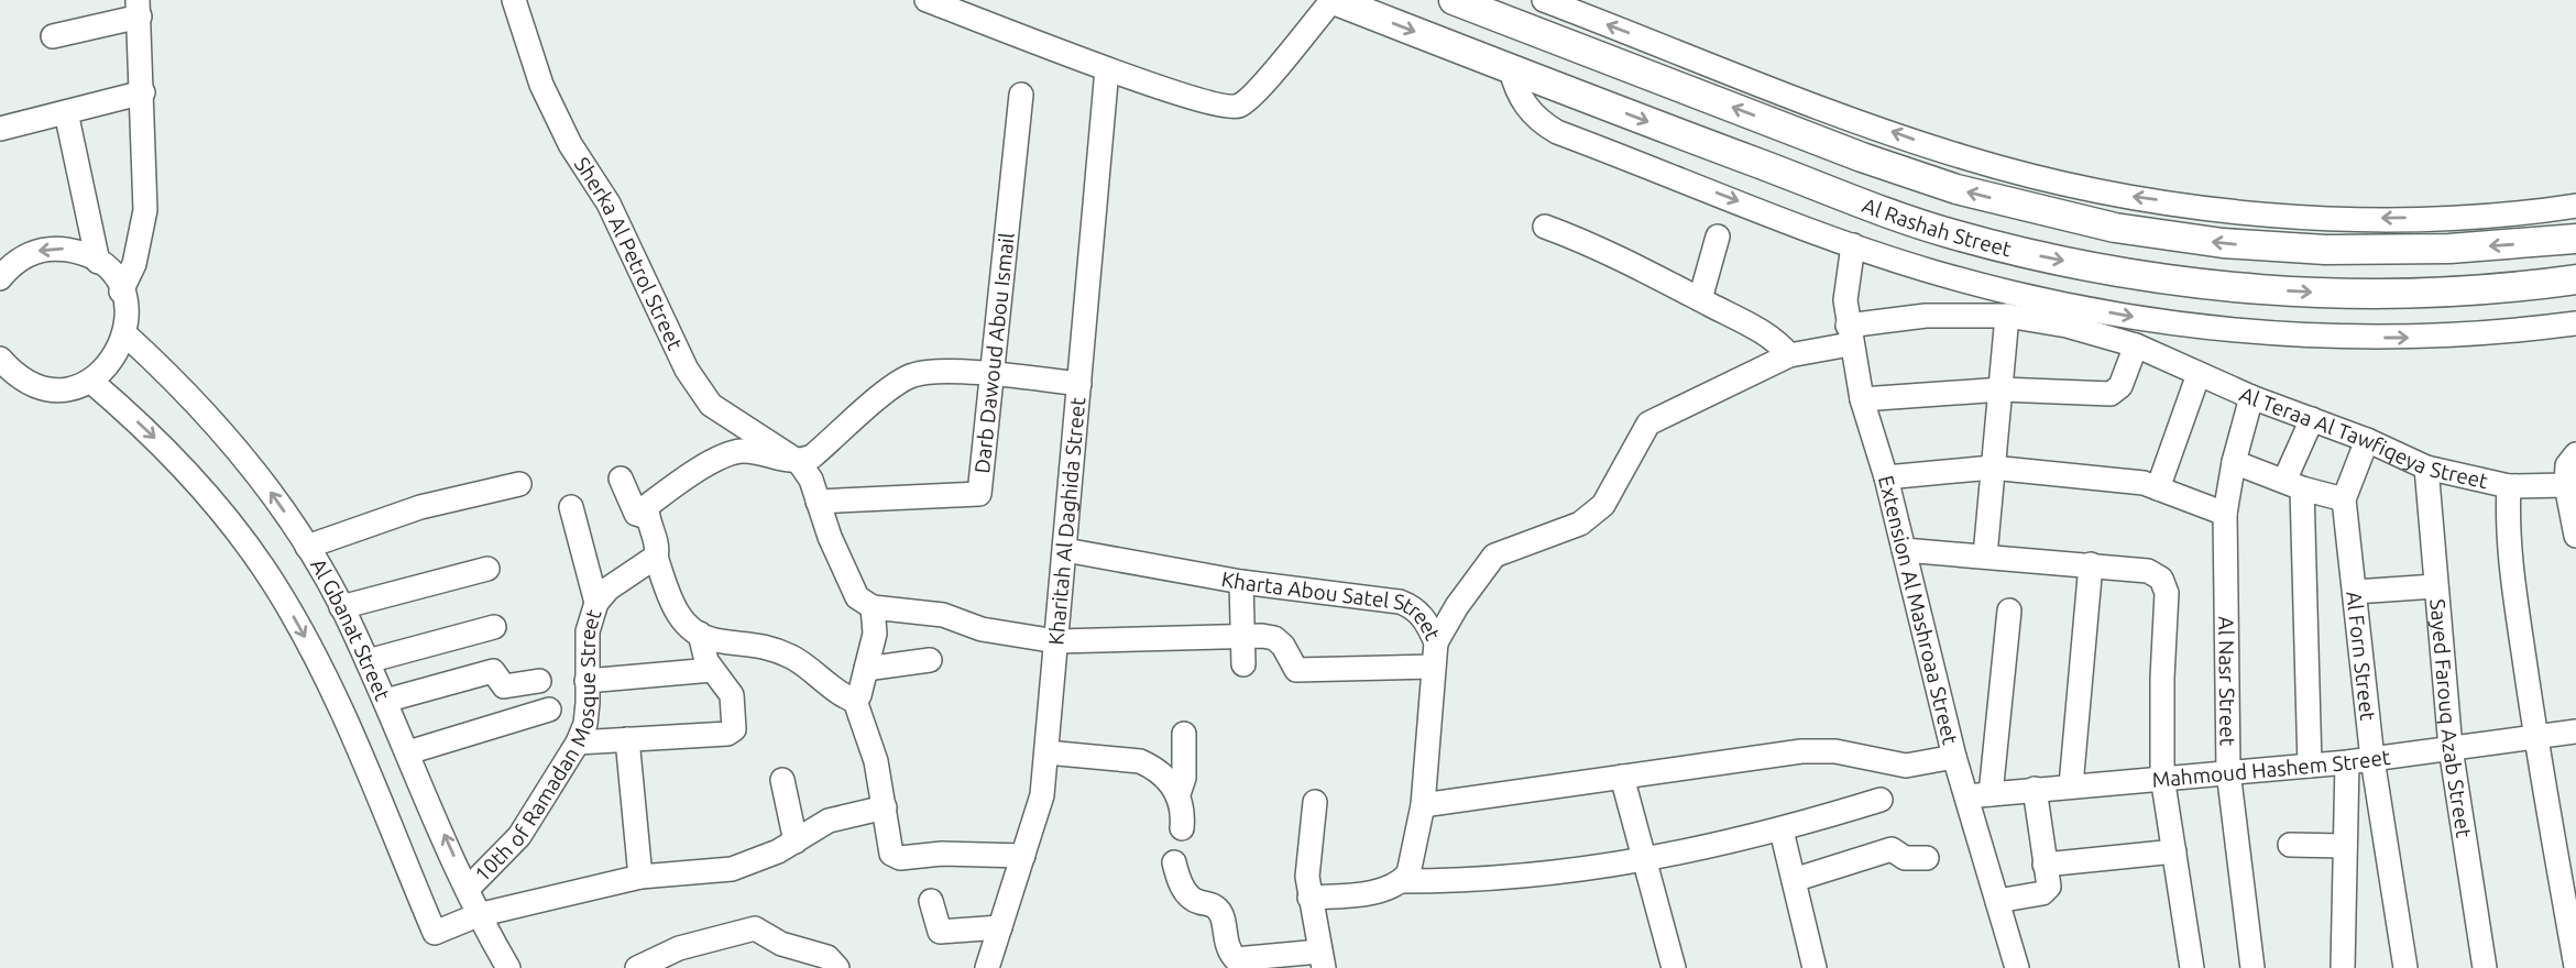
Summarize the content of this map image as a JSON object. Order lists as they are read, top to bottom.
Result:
{
  "streets": {
    "main road": ["Al Rashah Street"],
    "street": [
      "Sherka Al Petrol Street",
      "Darb Dawoud Abou Ismail",
      "Al Teraa Al Tawfiqeya Street",
      "Kharitah Al Daghida Street",
      "Extension Al Mashroaa Street",
      "Kharta Abou Satel Street",
      "Al Gbanat Street",
      "Al Forn Street",
      "Al Nasr Street",
      "Sayed Farouq Azab Street",
      "10th of Ramadan Mosque Street",
      "Mahmoud Hashem Street"
    ]
  },
  "crossings": [
    ["Al Teraa Al Tawfiqeya Street", "Extension Al Mashroaa Street"],
    ["Al Teraa Al Tawfiqeya Street", "Kharta Abou Satel Street"],
    ["Al Teraa Al Tawfiqeya Street", "Al Forn Street"],
    ["Al Teraa Al Tawfiqeya Street", "Al Nasr Street"],
    ["Al Teraa Al Tawfiqeya Street", "Sayed Farouq Azab Street"],
    ["Kharitah Al Daghida Street", "Kharta Abou Satel Street"],
    ["Extension Al Mashroaa Street", "Mahmoud Hashem Street"],
    ["Al Gbanat Street", "10th of Ramadan Mosque Street"],
    ["Al Forn Street", "Mahmoud Hashem Street"],
    ["Al Nasr Street", "Mahmoud Hashem Street"],
    ["Sayed Farouq Azab Street", "Mahmoud Hashem Street"]
  ]
}
